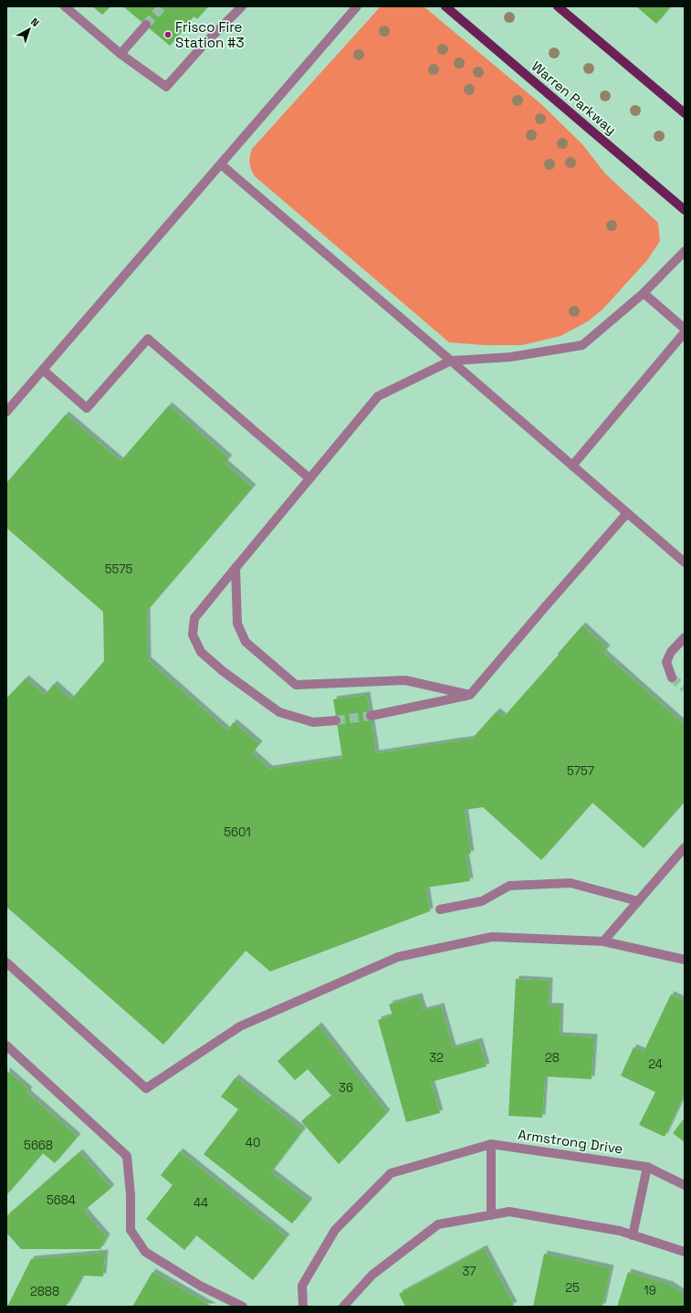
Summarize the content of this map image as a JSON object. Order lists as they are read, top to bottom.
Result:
{
  "streets": {
    "main road": ["Warren Parkway"],
    "street": ["Armstrong Drive"]
  },
  "places": ["Frisco Fire Station #3"],
  "house_numbers": [
    "5575",
    "5757",
    "5601",
    "32",
    "28",
    "24",
    "36",
    "40",
    "5668",
    "5684",
    "44",
    "37",
    "25",
    "19",
    "2888"
  ],
  "north": "top right"
}
